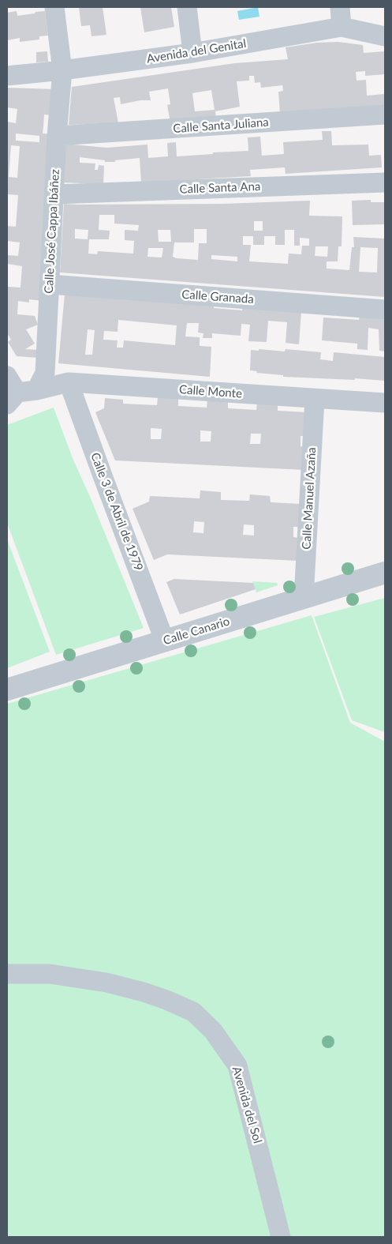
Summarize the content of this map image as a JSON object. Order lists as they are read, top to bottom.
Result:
{
  "streets": {
    "street": [
      "Avenida del Genital",
      "Calle Santa Juliana",
      "Calle Santa Ana",
      "Calle José Cappa Ibáñez",
      "Calle Granada",
      "Calle Monte",
      "Calle Manuel Azaña",
      "Calle 3 de Abril de 1979",
      "Calle Canario",
      "Avenida del Sol"
    ]
  },
  "crossings": [
    ["Avenida del Genital", "Calle José Cappa Ibáñez"],
    ["Calle Santa Juliana", "Calle José Cappa Ibáñez"],
    ["Calle Santa Ana", "Calle José Cappa Ibáñez"],
    ["Calle José Cappa Ibáñez", "Calle Granada"],
    ["Calle José Cappa Ibáñez", "Calle Monte"],
    ["Calle Monte", "Calle Manuel Azaña"],
    ["Calle Monte", "Calle 3 de Abril de 1979"],
    ["Calle Manuel Azaña", "Calle Canario"],
    ["Calle 3 de Abril de 1979", "Calle Canario"]
  ]
}
